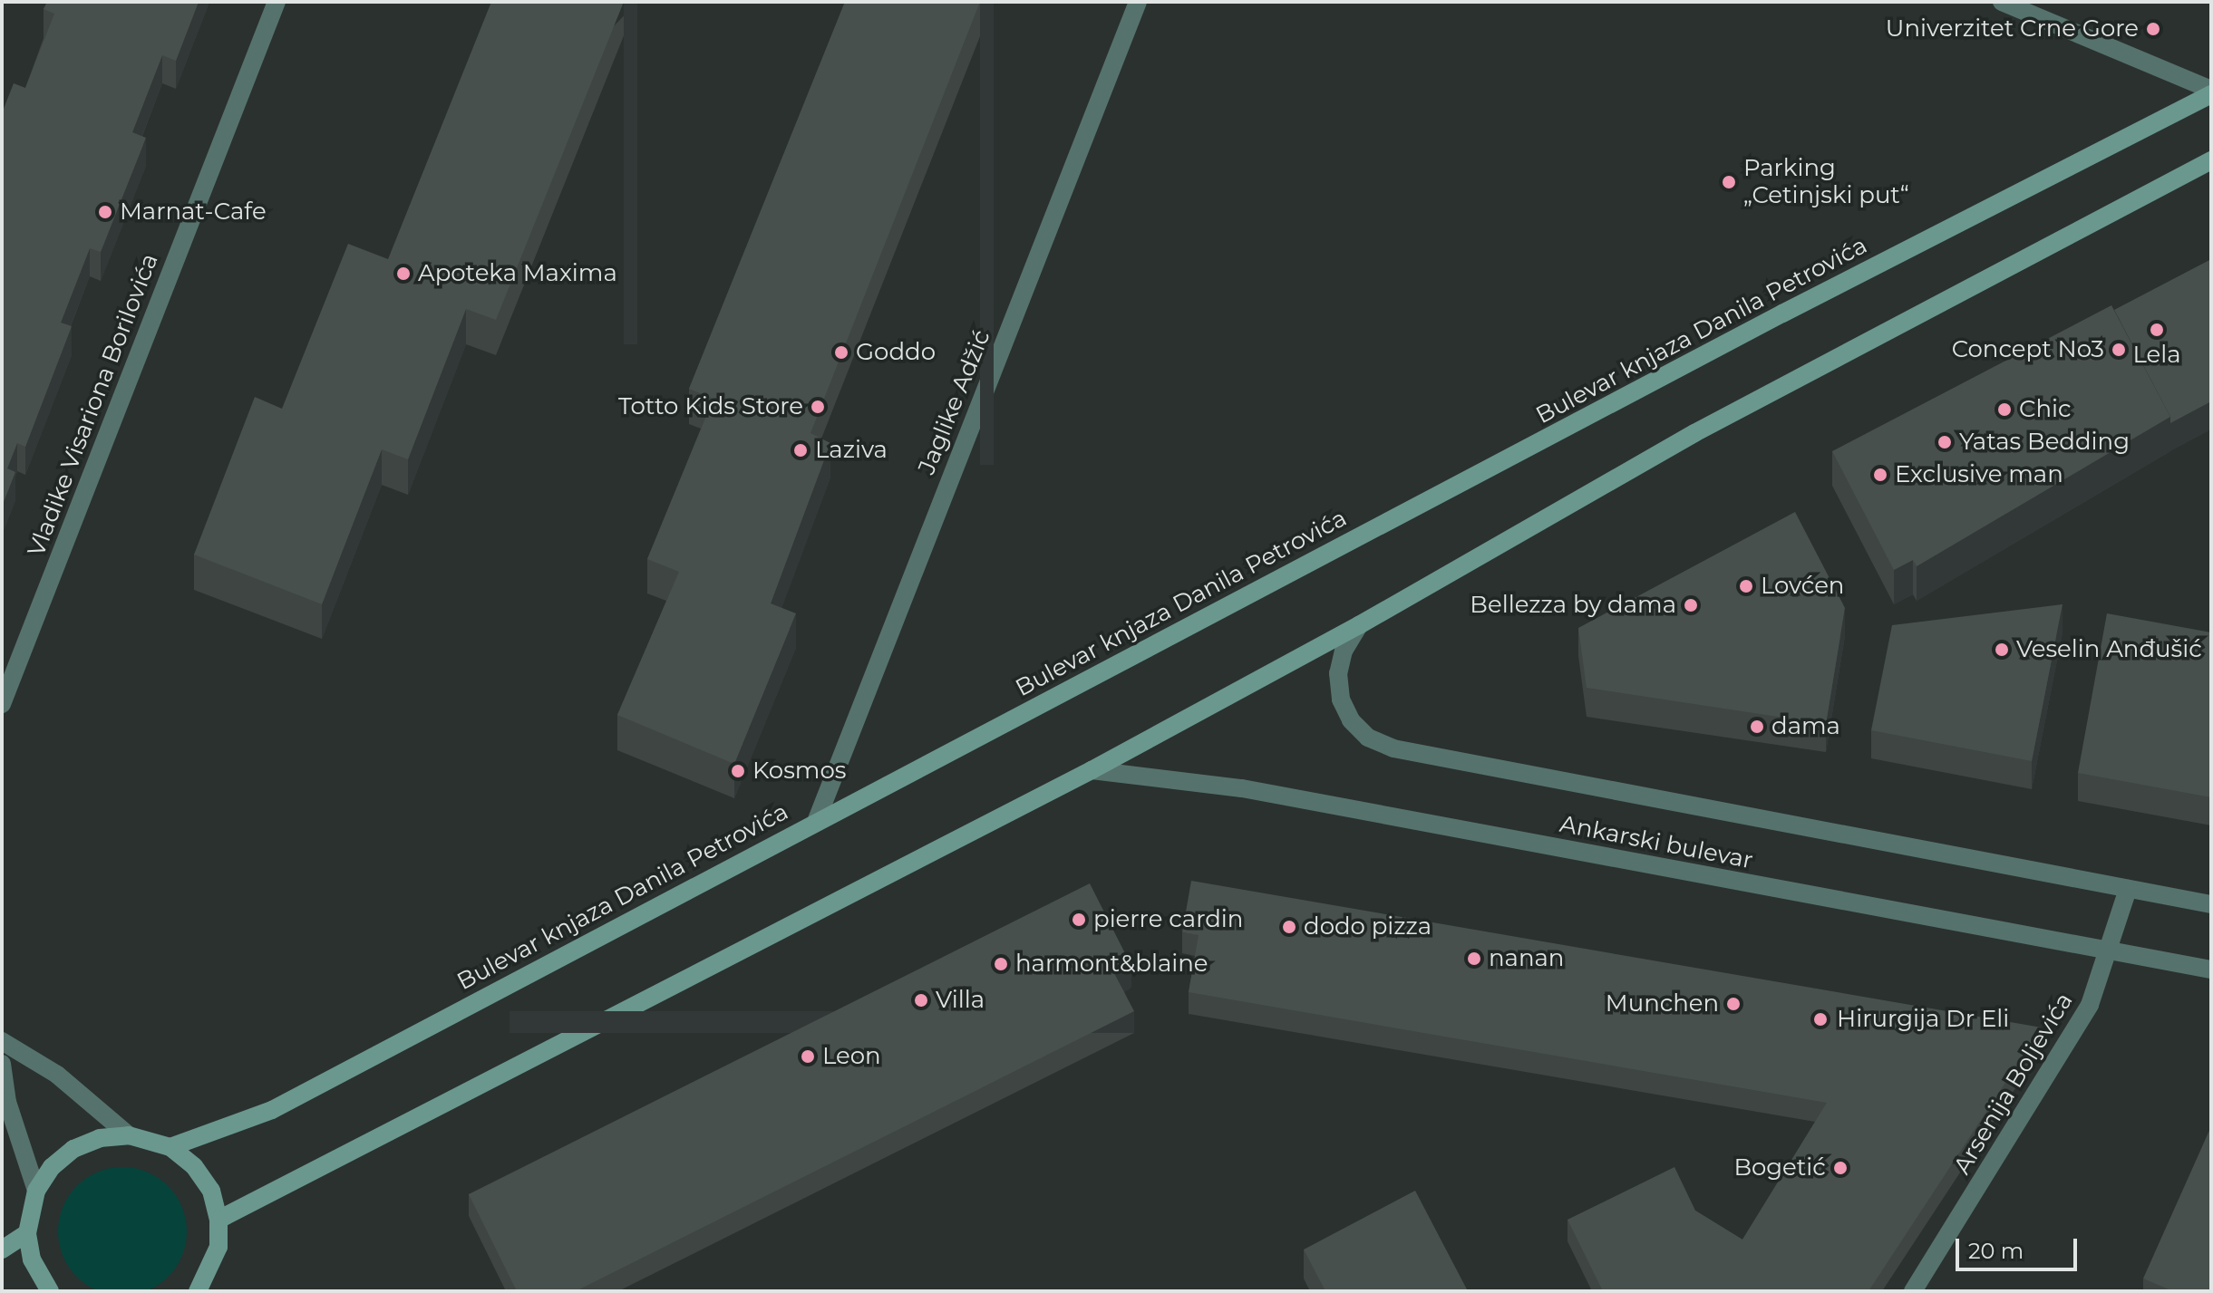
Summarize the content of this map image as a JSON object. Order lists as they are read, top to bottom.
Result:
{
  "streets": {
    "main road": ["Bulevar knjaza Danila Petrovića"],
    "street": [
      "Jaglike Adžić",
      "Vladike Visariona Borilovića",
      "Ankarski bulevar",
      "Arsenija Boljevića"
    ]
  },
  "crossings": [
    ["Bulevar knjaza Danila Petrovića", "Jaglike Adžić"],
    ["Ankarski bulevar", "Arsenija Boljevića"]
  ],
  "places": [
    "Univerzitet Crne Gore",
    "Parking „Cetinjski put“",
    "Marnat-Cafe",
    "Apoteka Maxima",
    "Lela",
    "Concept No3",
    "Goddo",
    "Totto Kids Store",
    "Chic",
    "Yatas Bedding",
    "Laziva",
    "Exclusive man",
    "Lovćen",
    "Bellezza by dama",
    "Veselin Anđušić",
    "dama",
    "Kosmos",
    "pierre cardin",
    "dodo pizza",
    "nanan",
    "harmont&blaine",
    "Villa",
    "Munchen",
    "Hirurgija Dr Eli",
    "Leon",
    "Bogetić"
  ],
  "scale_bar": "20 m"
}
